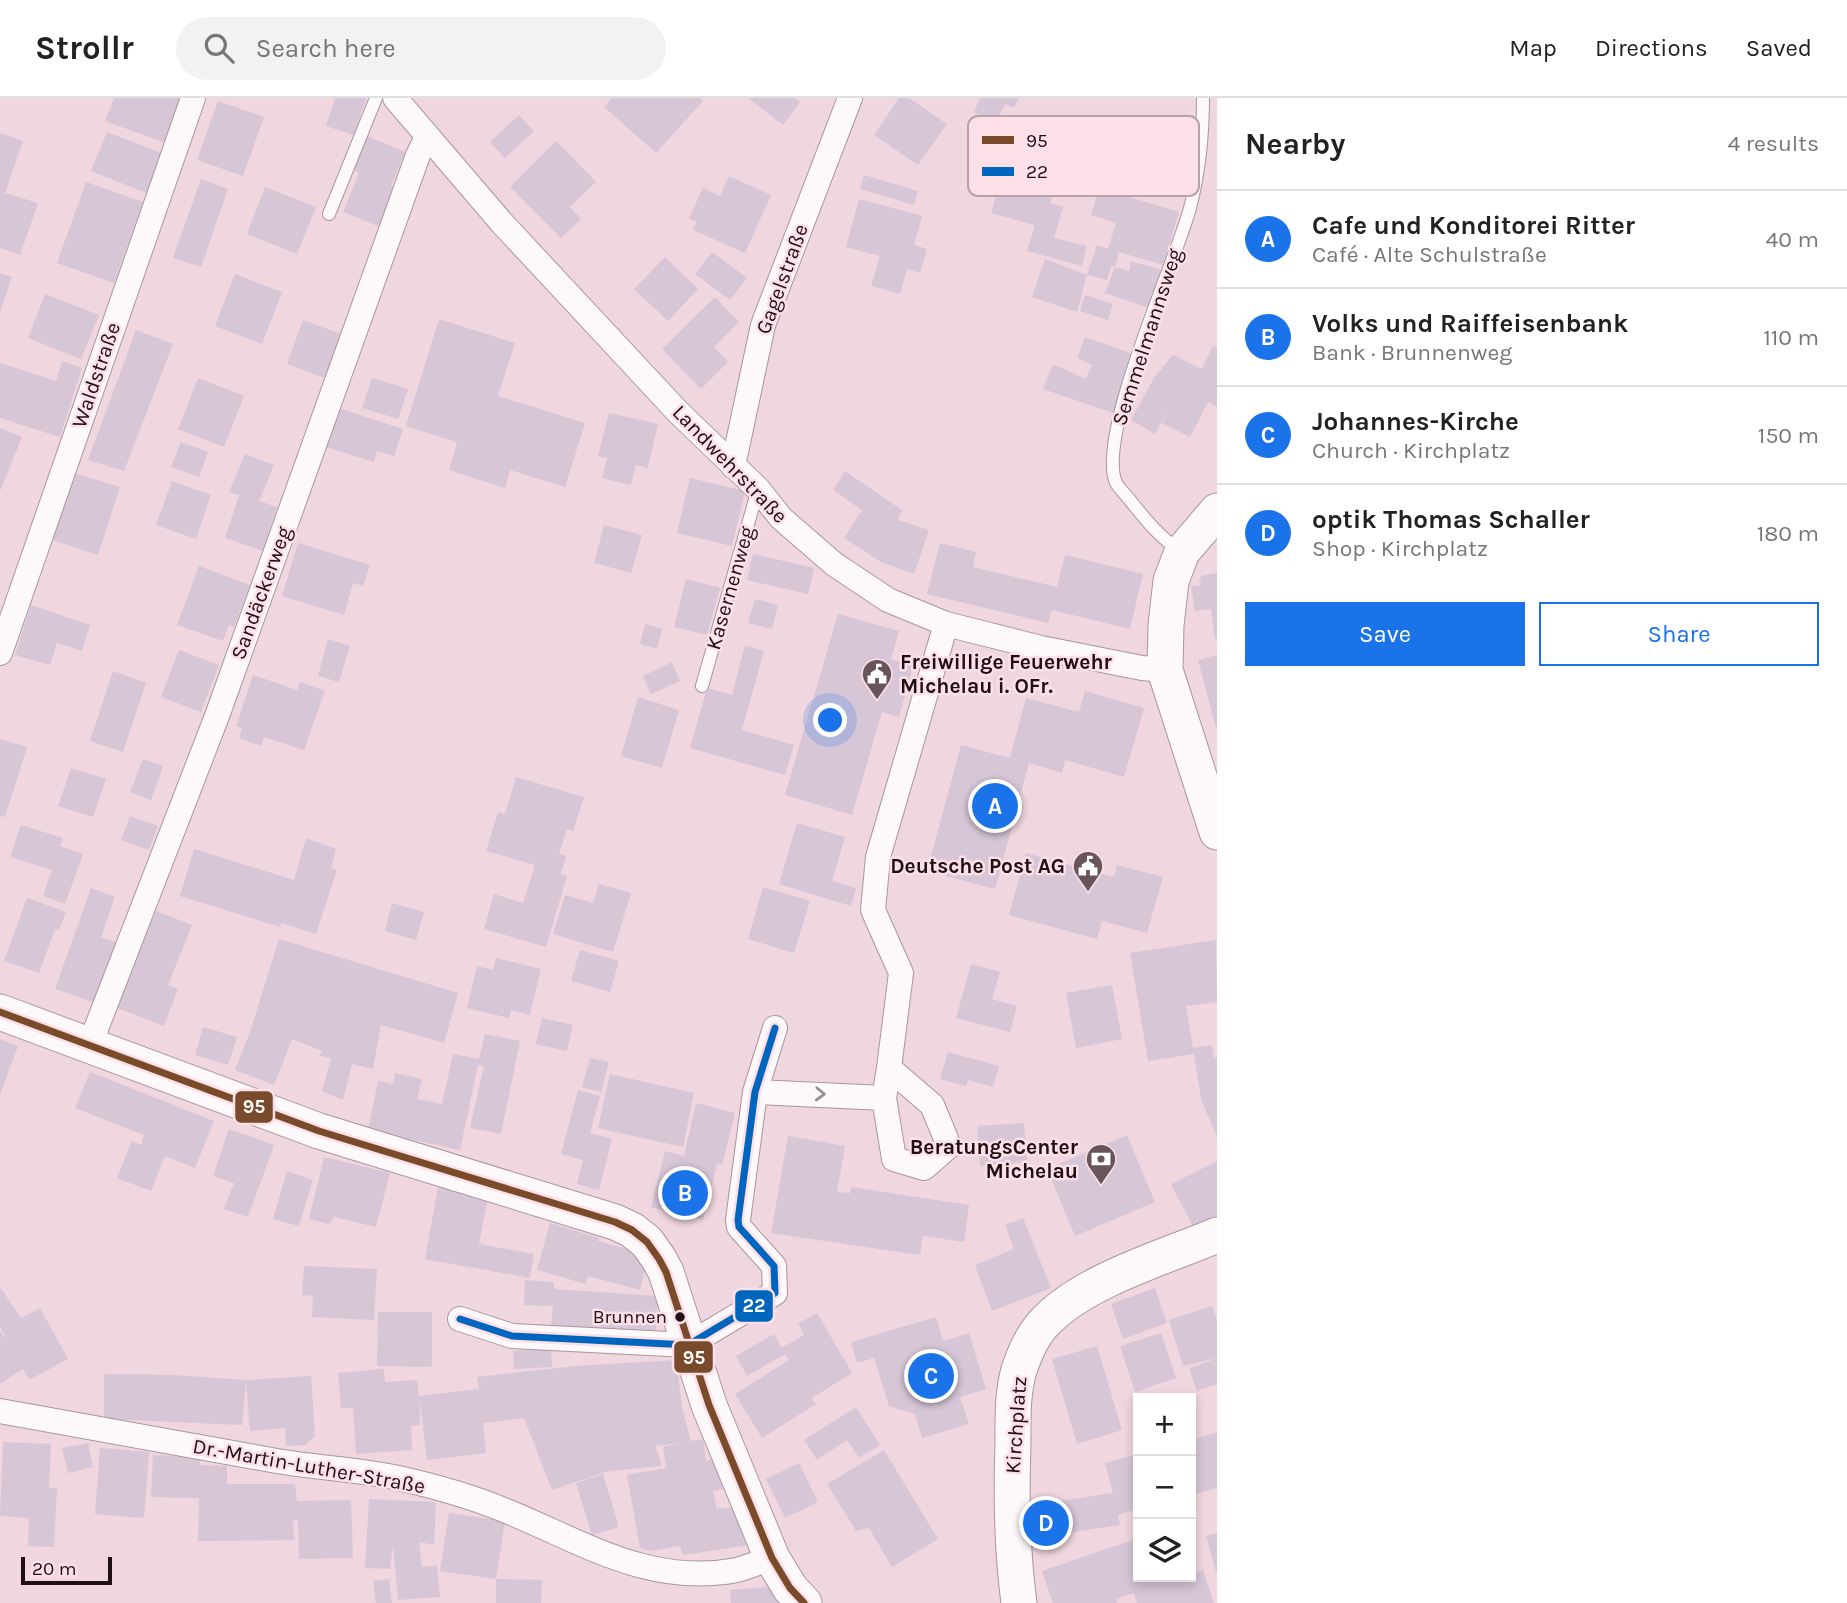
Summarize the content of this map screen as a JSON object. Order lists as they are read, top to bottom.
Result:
{
  "streets": {
    "street": [
      "Gagelstraße",
      "Waldstraße",
      "Landwehrstraße",
      "Sandäckerweg",
      "Kirchplatz",
      "Dr.-Martin-Luther-Straße"
    ],
    "lane": ["Semmelmannsweg", "Kasernenweg"]
  },
  "crossings": [
    ["Gagelstraße", "Landwehrstraße"],
    ["Landwehrstraße", "Kasernenweg"],
    ["Landwehrstraße", "Sandäckerweg"]
  ],
  "places": {
    "public building": ["Freiwillige Feuerwehr Michelau i. OFr.", "Deutsche Post AG"],
    "bank": ["BeratungsCenter Michelau"],
    "other": ["Brunnen"]
  },
  "lines": ["transit line 95", "transit line 22"],
  "legend": ["95", "22"],
  "scale_bar": "20 m",
  "page": {
    "header": "Strollr",
    "search": "Search here",
    "nav": ["Map", "Directions", "Saved"],
    "heading": ["Nearby", "4 results"],
    "list": [
      {
        "mark": "A",
        "name": "Cafe und Konditorei Ritter",
        "note": "Café · Alte Schulstraße",
        "value": "40 m"
      },
      {
        "mark": "B",
        "name": "Volks und Raiffeisenbank",
        "note": "Bank · Brunnenweg",
        "value": "110 m"
      },
      {
        "mark": "C",
        "name": "Johannes-Kirche",
        "note": "Church · Kirchplatz",
        "value": "150 m"
      },
      {
        "mark": "D",
        "name": "optik Thomas Schaller",
        "note": "Shop · Kirchplatz",
        "value": "180 m"
      }
    ],
    "buttons": ["Save", "Share"],
    "pins": [
      "A",
      "B",
      "C",
      "D"
    ],
    "map_buttons": ["+", "−"],
    "scale": "20 m"
  }
}
